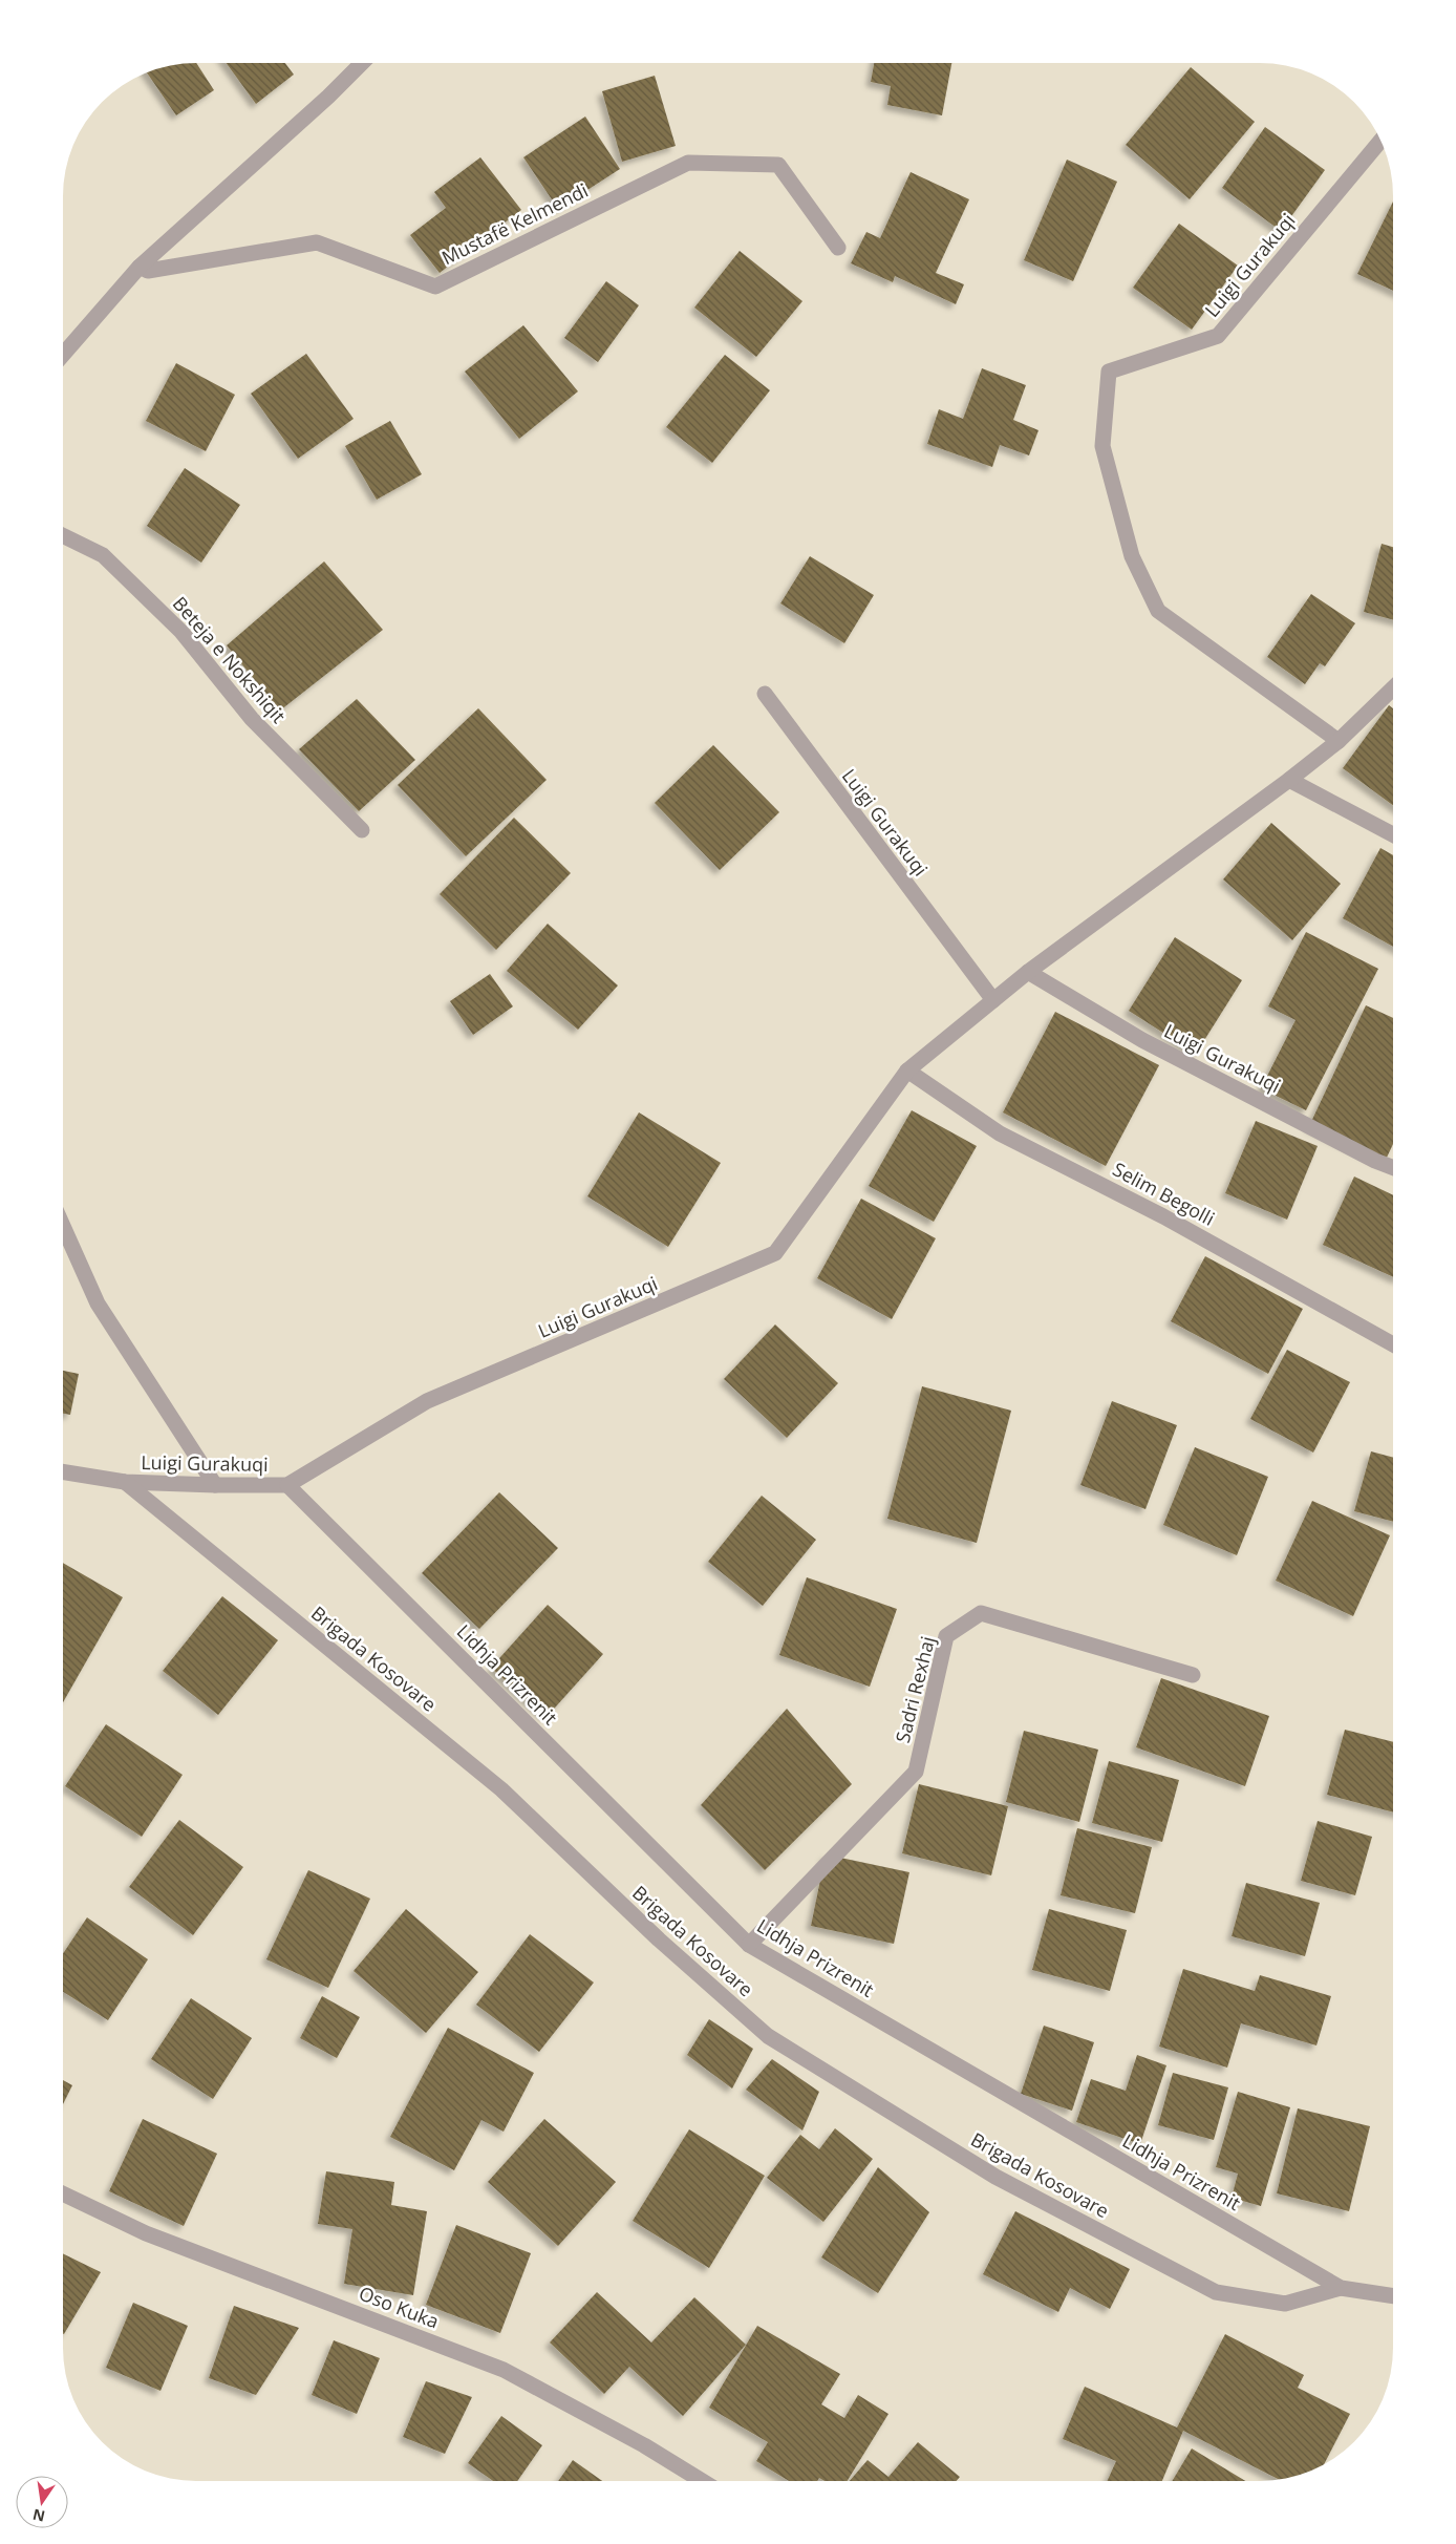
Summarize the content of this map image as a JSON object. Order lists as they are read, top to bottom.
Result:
{
  "streets": {
    "street": [
      "Mustafë Kelmendi",
      "Luigi Gurakuqi",
      "Beteja e Nokshiqit",
      "Selim Begolli",
      "Brigada Kosovare",
      "Lidhja Prizrenit",
      "Sadri Rexhaj",
      "Oso Kuka"
    ]
  },
  "crossings": [
    ["Luigi Gurakuqi", "Selim Begolli"],
    ["Luigi Gurakuqi", "Brigada Kosovare"],
    ["Luigi Gurakuqi", "Lidhja Prizrenit"],
    ["Brigada Kosovare", "Lidhja Prizrenit"],
    ["Lidhja Prizrenit", "Sadri Rexhaj"]
  ],
  "north": "bottom"
}
